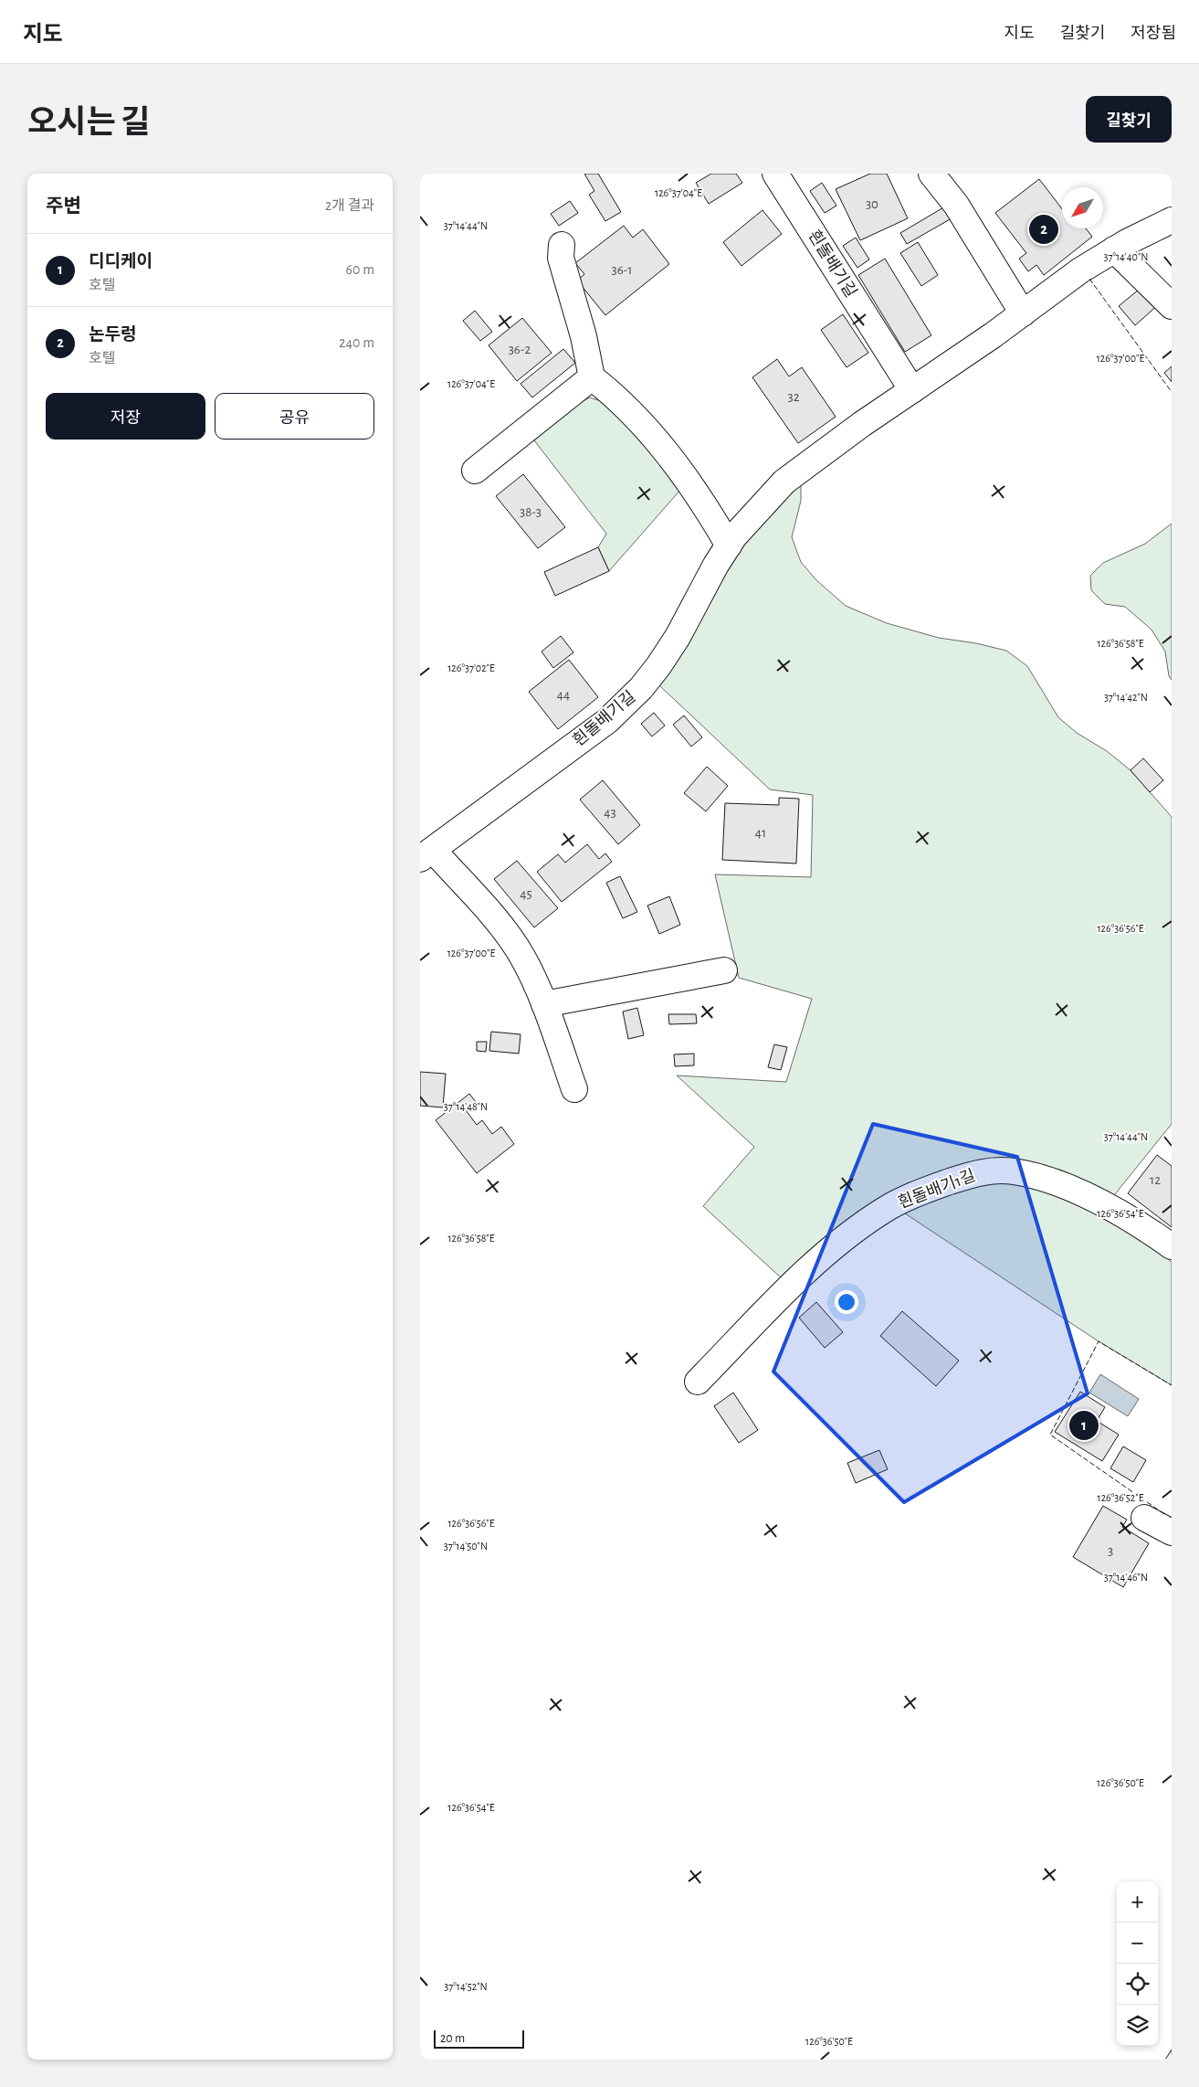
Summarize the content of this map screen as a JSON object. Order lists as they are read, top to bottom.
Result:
{
  "streets": {
    "lane": ["흰돌배기길", "흰돌배기1길"]
  },
  "house_numbers": [
    "30",
    "36-1",
    "36-2",
    "32",
    "38-3",
    "44",
    "43",
    "41",
    "45",
    "12",
    "3"
  ],
  "scale_bar": "20 m",
  "north": "bottom left",
  "page": {
    "header": "지도",
    "nav": ["지도", "길찾기", "저장됨"],
    "title": "오시는 길",
    "buttons": [
      "길찾기",
      ["저장", "공유"]
    ],
    "heading": ["주변", "2개 결과"],
    "pins": ["2", "1"],
    "list": [
      {
        "mark": "1",
        "name": "디디케이",
        "note": "호텔",
        "value": "60 m"
      },
      {
        "mark": "2",
        "name": "논두렁",
        "note": "호텔",
        "value": "240 m"
      }
    ],
    "map_buttons": ["+", "−"],
    "scale": "20 m"
  },
  "coordinates": [
    "126°37'04\"E",
    "37°14'44\"N",
    "37°14'40\"N",
    "126°37'00\"E",
    "126°36'58\"E",
    "126°37'02\"E",
    "37°14'42\"N",
    "126°36'56\"E",
    "37°14'48\"N",
    "126°36'54\"E",
    "126°36'52\"E",
    "37°14'50\"N",
    "37°14'46\"N",
    "126°36'50\"E",
    "37°14'52\"N"
  ]
}
